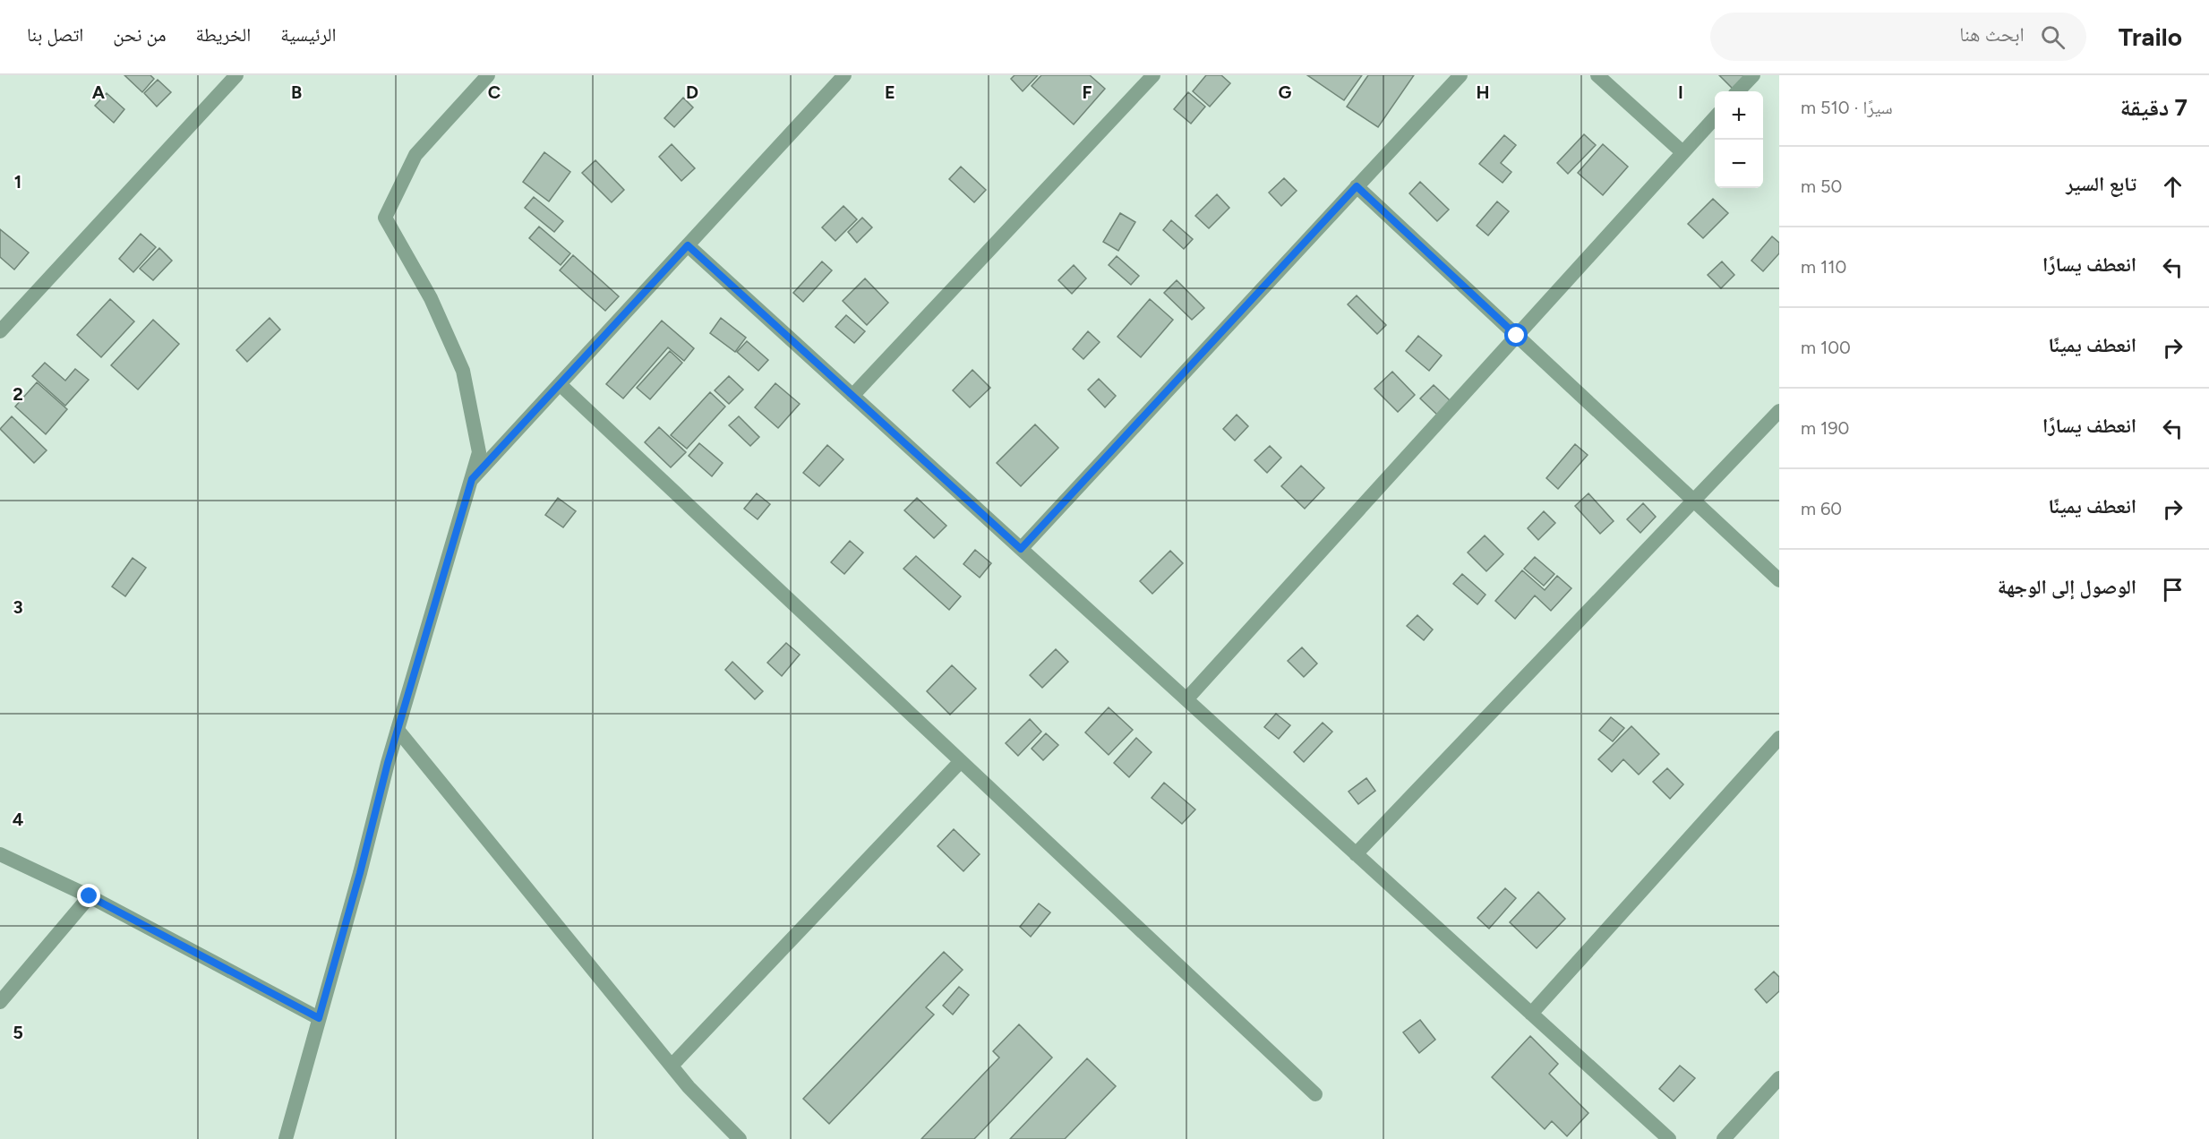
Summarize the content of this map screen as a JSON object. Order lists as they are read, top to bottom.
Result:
{
  "page": {
    "header": "Trailo",
    "search": "ابحث هنا",
    "nav": [
      "الرئيسية",
      "الخريطة",
      "من نحن",
      "اتصل بنا"
    ],
    "heading": ["7 دقيقة", "سيرًا · 510 m"],
    "map_buttons": ["+", "−"],
    "list": [
      ["تابع السير", "50 m"],
      ["انعطف يسارًا", "110 m"],
      ["انعطف يمينًا", "100 m"],
      ["انعطف يسارًا", "190 m"],
      ["انعطف يمينًا", "60 m"],
      "الوصول إلى الوجهة"
    ]
  },
  "grid": {
    "columns": [
      "A",
      "B",
      "C",
      "D",
      "E",
      "F",
      "G",
      "H",
      "I"
    ],
    "rows": [
      "1",
      "2",
      "3",
      "4",
      "5"
    ]
  }
}
